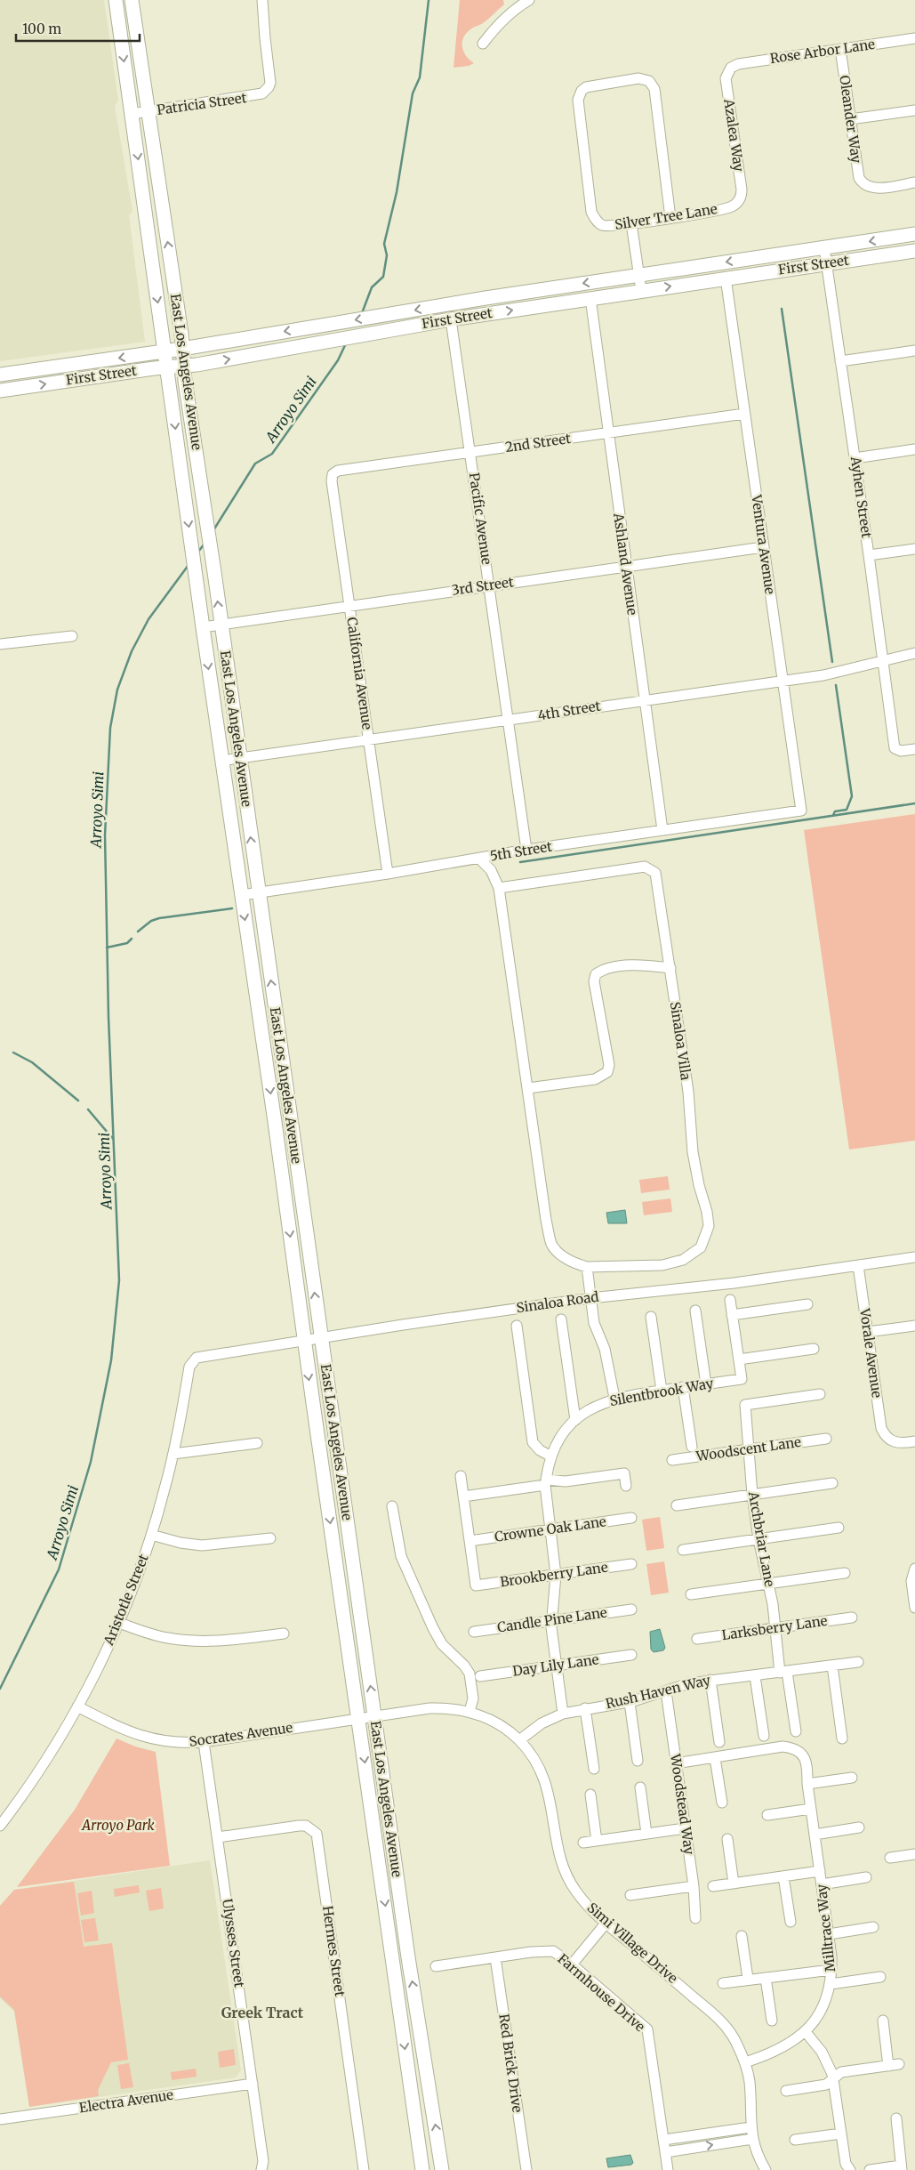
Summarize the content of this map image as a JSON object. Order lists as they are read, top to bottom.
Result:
{
  "streets": {
    "main road": ["First Street", "East Los Angeles Avenue"],
    "street": [
      "Rose Arbor Lane",
      "Patricia Street",
      "Oleander Way",
      "Azalea Way",
      "Silver Tree Lane",
      "2nd Street",
      "Ayhen Street",
      "Pacific Avenue",
      "Ventura Avenue",
      "Ashland Avenue",
      "3rd Street",
      "California Avenue",
      "4th Street",
      "5th Street",
      "Sinaloa Villa",
      "Sinaloa Road",
      "Vorale Avenue",
      "Silentbrook Way",
      "Woodscent Lane",
      "Crowne Oak Lane",
      "Archbriar Lane",
      "Brookberry Lane",
      "Aristotle Street",
      "Candle Pine Lane",
      "Larksberry Lane",
      "Day Lily Lane",
      "Rush Haven Way",
      "Socrates Avenue",
      "Woodstead Way",
      "Milltrace Way",
      "Ulysses Street",
      "Simi Village Drive",
      "Hermes Street",
      "Farmhouse Drive",
      "Red Brick Drive",
      "Electra Avenue"
    ]
  },
  "crossings": [
    ["Rose Arbor Lane", "Oleander Way"],
    ["Rose Arbor Lane", "Azalea Way"],
    ["Patricia Street", "East Los Angeles Avenue"],
    ["Azalea Way", "Silver Tree Lane"],
    ["First Street", "East Los Angeles Avenue"],
    ["First Street", "Ayhen Street"],
    ["First Street", "Pacific Avenue"],
    ["First Street", "Ventura Avenue"],
    ["First Street", "Ashland Avenue"],
    ["East Los Angeles Avenue", "3rd Street"],
    ["East Los Angeles Avenue", "4th Street"],
    ["East Los Angeles Avenue", "5th Street"],
    ["East Los Angeles Avenue", "Sinaloa Road"],
    ["East Los Angeles Avenue", "Socrates Avenue"],
    ["East Los Angeles Avenue", "Simi Village Drive"],
    ["2nd Street", "Pacific Avenue"],
    ["2nd Street", "Ventura Avenue"],
    ["2nd Street", "Ashland Avenue"],
    ["2nd Street", "California Avenue"],
    ["Ayhen Street", "4th Street"],
    ["Pacific Avenue", "3rd Street"],
    ["Pacific Avenue", "4th Street"],
    ["Pacific Avenue", "5th Street"],
    ["Ventura Avenue", "3rd Street"],
    ["Ventura Avenue", "4th Street"],
    ["Ventura Avenue", "5th Street"],
    ["Ashland Avenue", "3rd Street"],
    ["Ashland Avenue", "4th Street"],
    ["Ashland Avenue", "5th Street"],
    ["3rd Street", "California Avenue"],
    ["California Avenue", "4th Street"],
    ["California Avenue", "5th Street"],
    ["5th Street", "Sinaloa Villa"],
    ["Sinaloa Road", "Vorale Avenue"],
    ["Sinaloa Road", "Aristotle Street"],
    ["Silentbrook Way", "Crowne Oak Lane"],
    ["Silentbrook Way", "Brookberry Lane"],
    ["Silentbrook Way", "Candle Pine Lane"],
    ["Silentbrook Way", "Day Lily Lane"],
    ["Silentbrook Way", "Rush Haven Way"],
    ["Woodscent Lane", "Archbriar Lane"],
    ["Crowne Oak Lane", "Brookberry Lane"],
    ["Archbriar Lane", "Larksberry Lane"],
    ["Archbriar Lane", "Rush Haven Way"],
    ["Aristotle Street", "Socrates Avenue"],
    ["Rush Haven Way", "Woodstead Way"],
    ["Rush Haven Way", "Simi Village Drive"],
    ["Socrates Avenue", "Ulysses Street"],
    ["Socrates Avenue", "Simi Village Drive"],
    ["Milltrace Way", "Simi Village Drive"],
    ["Ulysses Street", "Hermes Street"],
    ["Ulysses Street", "Electra Avenue"],
    ["Farmhouse Drive", "Red Brick Drive"]
  ],
  "districts": ["Greek Tract"],
  "water": ["Arroyo Simi"],
  "parks": ["Arroyo Park"],
  "scale_bar": "100 m"
}
